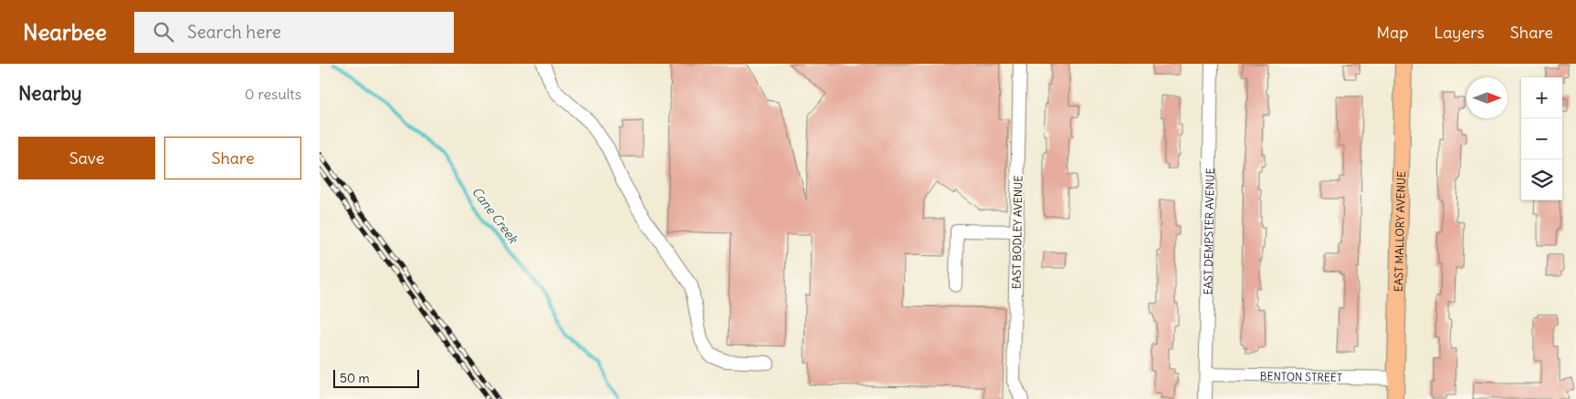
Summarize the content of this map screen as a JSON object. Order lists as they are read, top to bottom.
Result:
{
  "streets": {
    "main road": ["EAST MALLORY AVENUE"],
    "street": ["EAST DEMPSTER AVENUE", "EAST BODLEY AVENUE", "BENTON STREET"]
  },
  "crossings": [
    ["EAST DEMPSTER AVENUE", "BENTON STREET"],
    ["EAST MALLORY AVENUE", "BENTON STREET"]
  ],
  "water": ["Cane Creek"],
  "scale_bar": "50 m",
  "north": "right",
  "page": {
    "header": "Nearbee",
    "search": "Search here",
    "nav": ["Map", "Layers", "Share"],
    "heading": ["Nearby", "0 results"],
    "map_buttons": ["+", "−"],
    "buttons": ["Save", "Share"],
    "scale": "50 m"
  }
}
